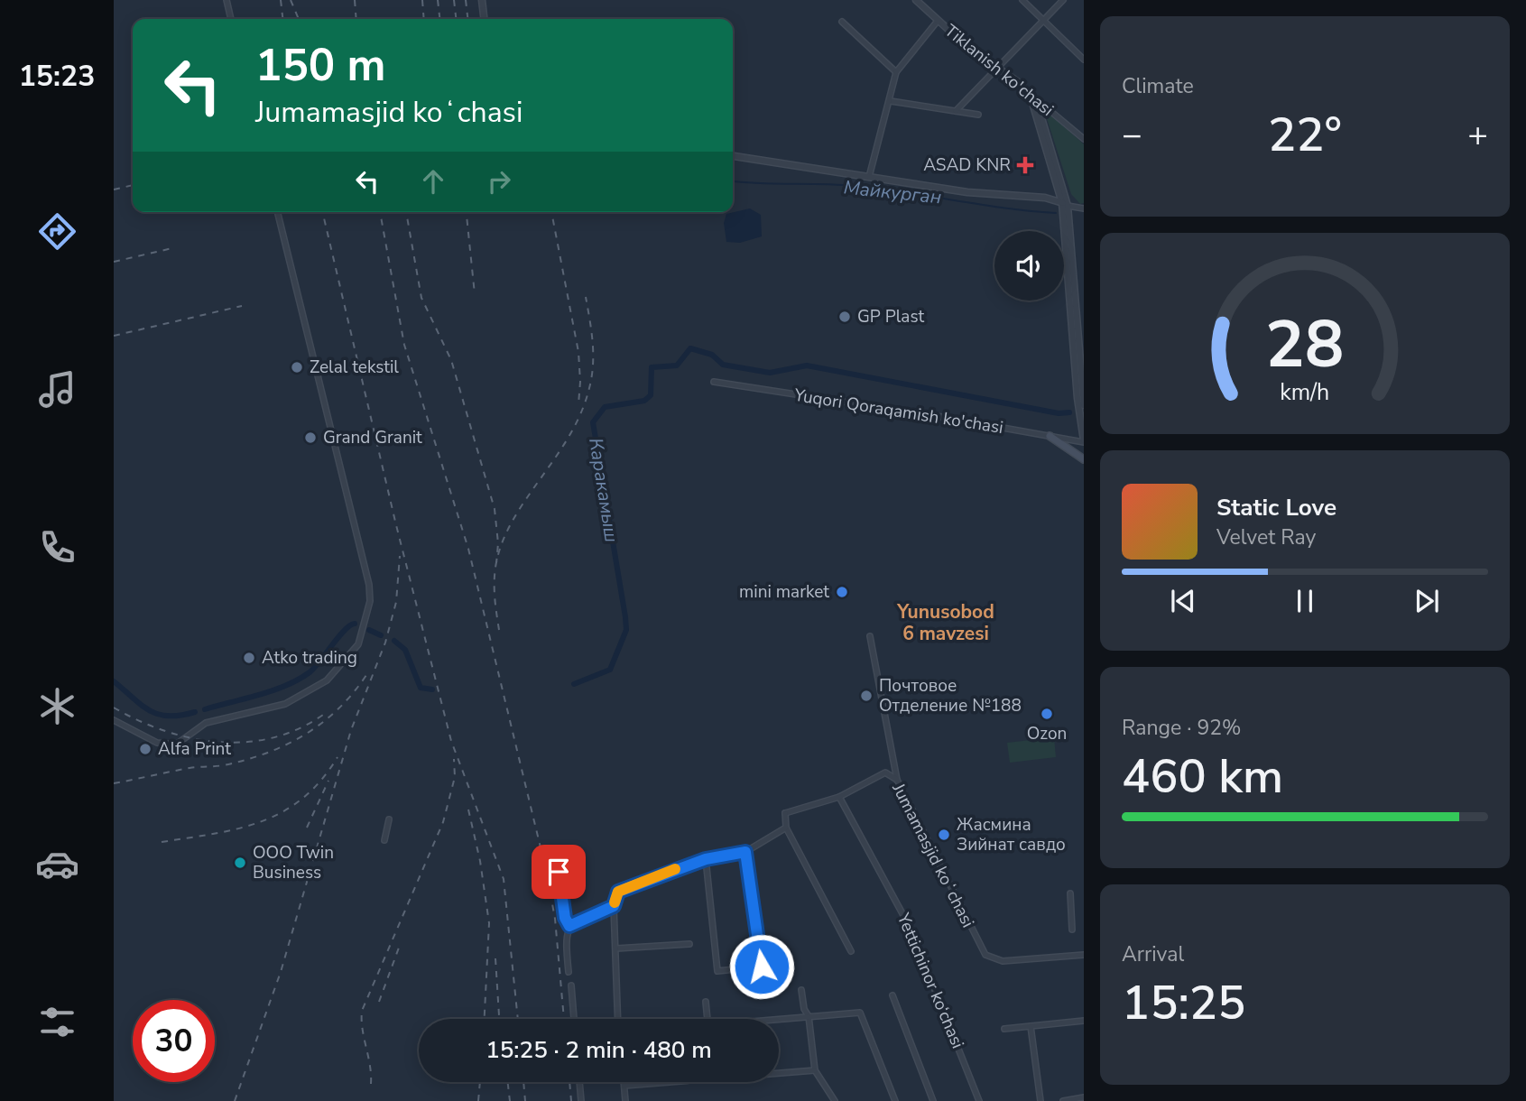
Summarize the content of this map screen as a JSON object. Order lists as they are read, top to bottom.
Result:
{
  "streets": {
    "street": [
      "Tiklanish ko'chasi",
      "Yuqori Qoraqamish ko'chasi",
      "Jumamasjid koʻchasi",
      "Yettichinor ko‘chasi"
    ]
  },
  "crossings": [
    ["Jumamasjid koʻchasi", "Yettichinor ko‘chasi"]
  ],
  "districts": ["Yunusobod 6 mavzesi"],
  "water": ["Майкурган", "Каракамыш"],
  "places": {
    "health": ["ASAD KNR"],
    "other": [
      "GP Plast",
      "Zelal tekstil",
      "Grand Granit",
      "mini market",
      "Atko trading",
      "Почтовое Отделение №188",
      "Ozon",
      "Alfa Print",
      "Жасмина Зийнат савдо",
      "ООО Twin Business"
    ]
  },
  "page": {
    "tabs": "15:23",
    "tile": [
      "Climate",
      ["Range · 92%", "460 km"],
      ["Arrival", "15:25"]
    ],
    "turn": ["150 m", "Jumamasjid koʻchasi"],
    "heat": ["−", "22°", "+"],
    "song": ["Static Love", "Velvet Ray"],
    "limit": "30",
    "trip": "15:25 · 2 min · 480 m",
    "gauge": ["28", "km/h"]
  }
}
